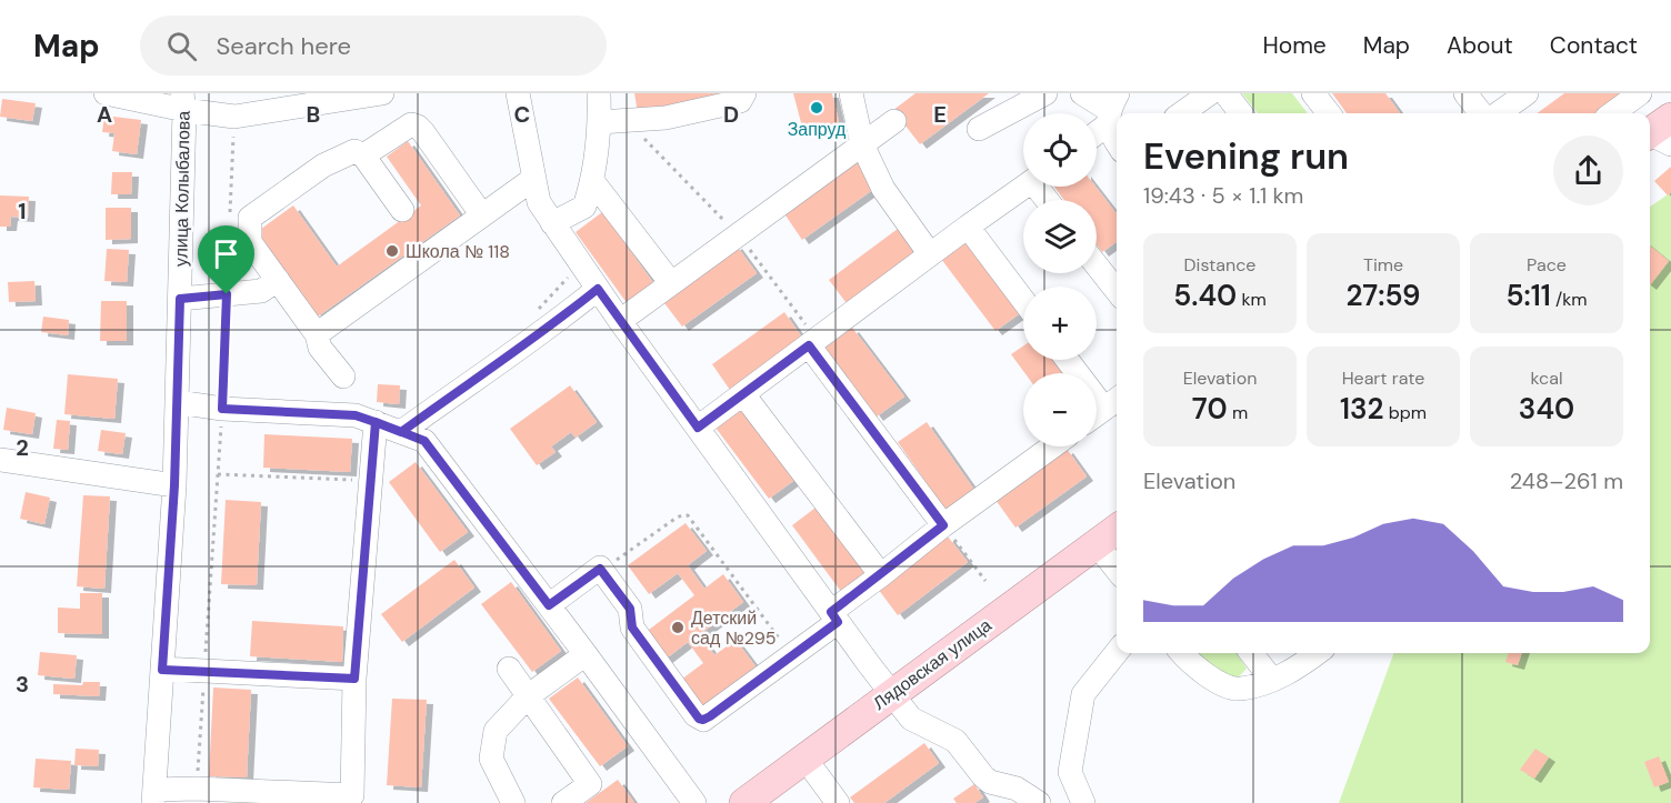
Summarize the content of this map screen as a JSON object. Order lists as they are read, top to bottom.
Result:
{
  "streets": {
    "main road": ["Лядовская улица"],
    "street": ["улица Колыбалова"]
  },
  "places": ["Запруд", "Школа № 118", "Детский сад №295"],
  "page": {
    "header": "Map",
    "search": "Search here",
    "nav": [
      "Home",
      "Map",
      "About",
      "Contact"
    ],
    "map_buttons": ["+", "−"],
    "heading": ["Evening run", "19:43 · 5 × 1.1 km"],
    "stats": [
      ["Distance", "5.40 km"],
      ["Time", "27:59"],
      ["Pace", "5:11 /km"],
      ["Elevation", "70 m"],
      ["Heart rate", "132 bpm"],
      ["kcal", "340"]
    ],
    "chart": ["Elevation", "248–261 m"]
  },
  "grid": {
    "columns": [
      "A",
      "B",
      "C",
      "D",
      "E"
    ],
    "rows": ["1", "2", "3"]
  }
}
